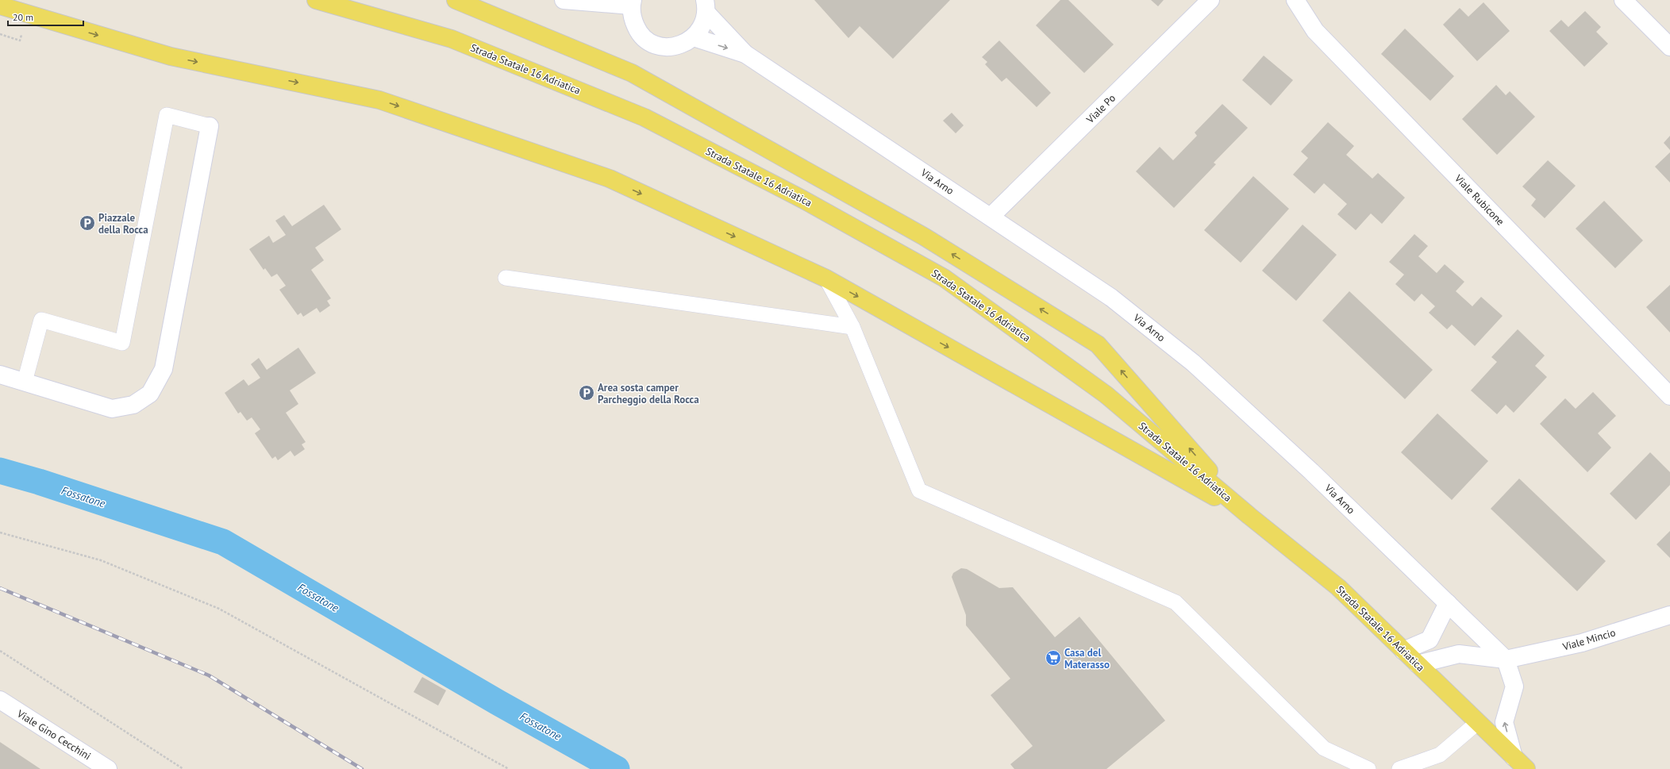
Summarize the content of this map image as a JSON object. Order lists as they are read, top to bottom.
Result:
{
  "streets": {
    "main road": ["Strada Statale 16 Adriatica"],
    "street": [
      "Viale Po",
      "Via Arno",
      "Viale Rubicone",
      "Viale Mincio",
      "Viale Gino Cecchini"
    ]
  },
  "crossings": [
    ["Strada Statale 16 Adriatica", "Viale Mincio"],
    ["Viale Po", "Via Arno"],
    ["Via Arno", "Viale Mincio"]
  ],
  "water": ["Fossatone"],
  "places": {
    "parking": ["Piazzale della Rocca", "Area sosta camper Parcheggio della Rocca"],
    "supermarket": ["Casa del Materasso"]
  },
  "scale_bar": "20 m"
}
